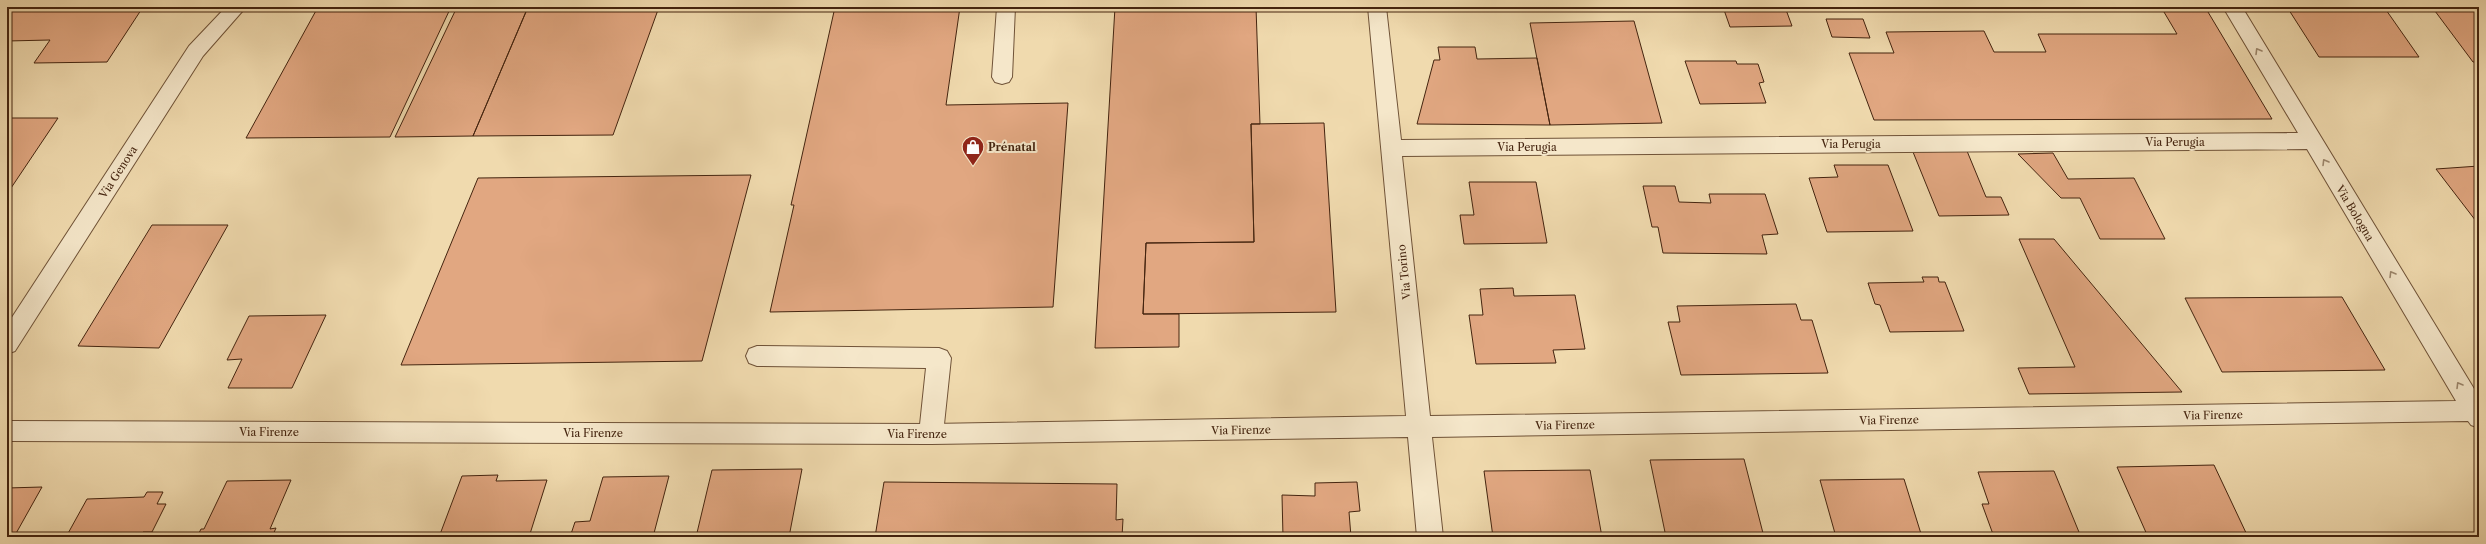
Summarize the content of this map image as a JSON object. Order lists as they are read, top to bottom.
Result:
{
  "streets": {
    "street": [
      "Via Perugia",
      "Via Genova",
      "Via Bologna",
      "Via Torino",
      "Via Firenze"
    ]
  },
  "crossings": [
    ["Via Perugia", "Via Bologna"],
    ["Via Perugia", "Via Torino"],
    ["Via Bologna", "Via Firenze"],
    ["Via Torino", "Via Firenze"]
  ],
  "one_way": ["Via Bologna"],
  "places": {
    "shop": ["Prénatal"]
  }
}
